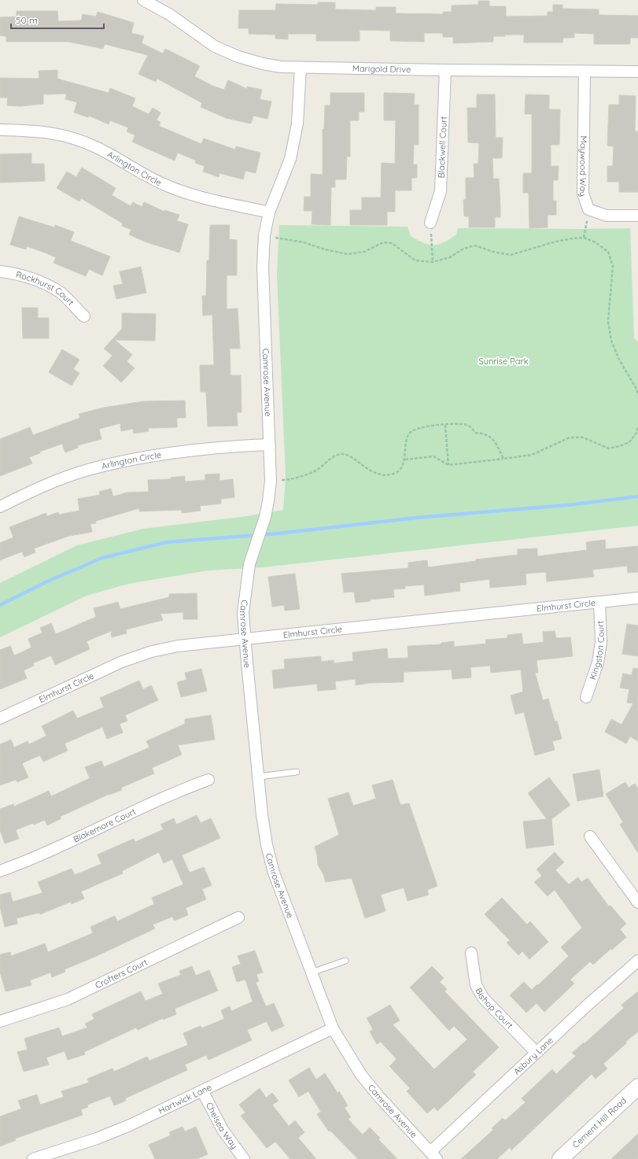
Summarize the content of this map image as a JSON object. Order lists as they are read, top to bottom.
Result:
{
  "streets": {
    "street": [
      "Marigold Drive",
      "Blackwell Court",
      "Maywood Way",
      "Arlington Circle",
      "Rockhurst Court",
      "Camrose Avenue",
      "Elmhurst Circle",
      "Kingston Court",
      "Blakemore Court",
      "Crofters Court",
      "Bishop Court",
      "Asbury Lane",
      "Hartwick Lane",
      "Cement Hill Road",
      "Chelsea Way"
    ]
  },
  "crossings": [
    ["Marigold Drive", "Blackwell Court"],
    ["Marigold Drive", "Maywood Way"],
    ["Marigold Drive", "Camrose Avenue"],
    ["Arlington Circle", "Camrose Avenue"],
    ["Camrose Avenue", "Elmhurst Circle"],
    ["Camrose Avenue", "Asbury Lane"],
    ["Camrose Avenue", "Hartwick Lane"],
    ["Elmhurst Circle", "Kingston Court"],
    ["Bishop Court", "Asbury Lane"],
    ["Hartwick Lane", "Chelsea Way"]
  ],
  "parks": ["Sunrise Park"],
  "scale_bar": "50 m"
}
